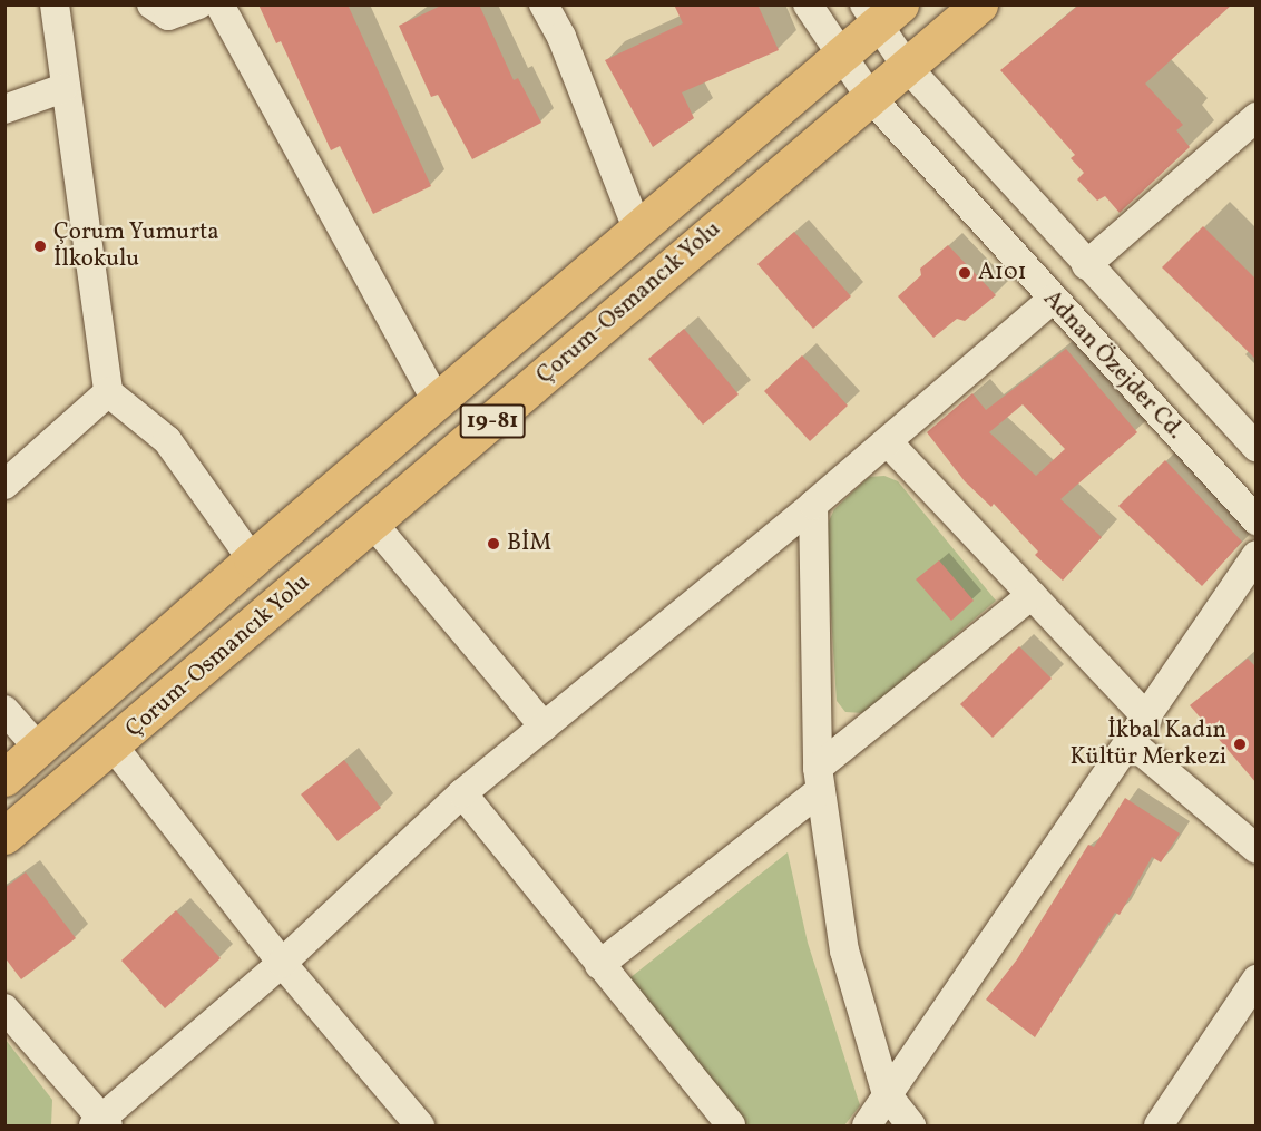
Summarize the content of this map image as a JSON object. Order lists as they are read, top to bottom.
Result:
{
  "streets": {
    "highway": ["Çorum-Osmancık Yolu", "19-81"],
    "street": ["Adnan Özejder Cd."]
  },
  "crossings": [
    ["Çorum-Osmancık Yolu", "Adnan Özejder Cd."]
  ],
  "places": [
    "Çorum Yumurta İlkokulu",
    "A101",
    "BİM",
    "İkbal Kadın Kültür Merkezi"
  ]
}
